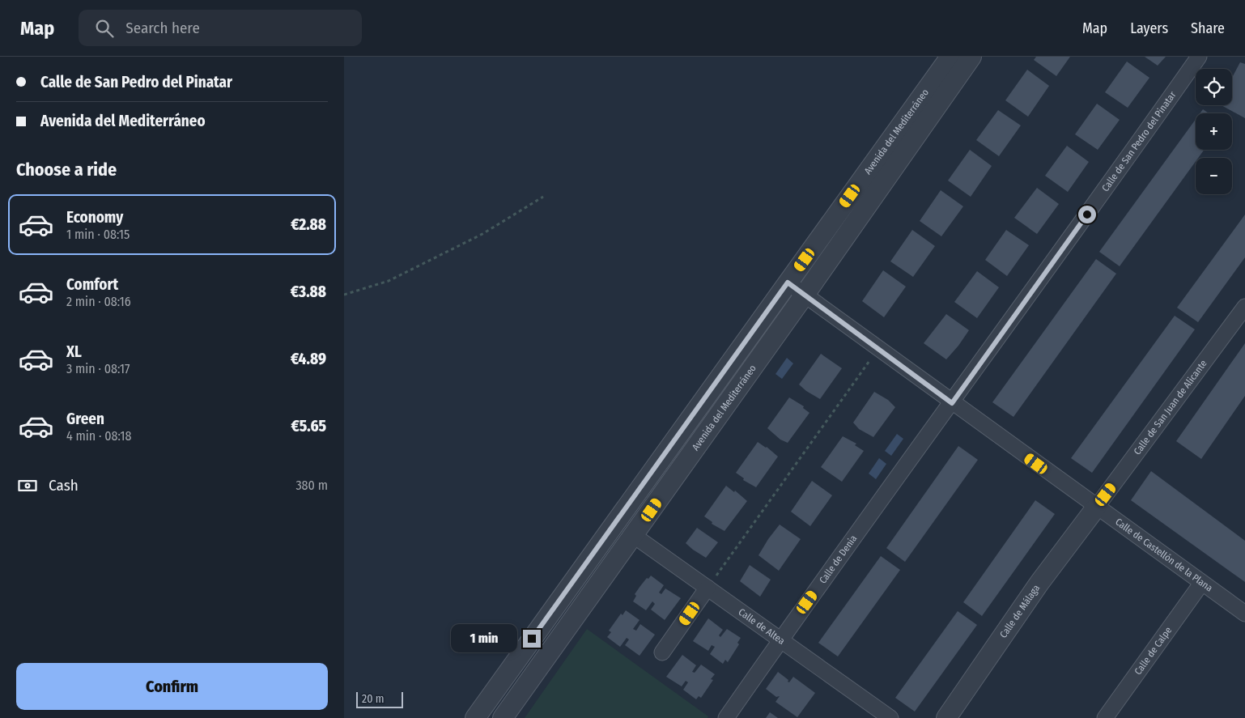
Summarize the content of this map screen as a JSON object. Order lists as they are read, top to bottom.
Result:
{
  "streets": {
    "street": [
      "Avenida del Mediterráneo",
      "Calle de San Pedro del Pinatar",
      "Calle de San Juan de Alicante",
      "Calle de Castellón de la Plana",
      "Calle de Denia",
      "Calle de Málaga",
      "Calle de Altea",
      "Calle de Calpe"
    ]
  },
  "crossings": [
    ["Avenida del Mediterráneo", "Calle de Castellón de la Plana"],
    ["Avenida del Mediterráneo", "Calle de Altea"],
    ["Calle de San Pedro del Pinatar", "Calle de Castellón de la Plana"],
    ["Calle de San Pedro del Pinatar", "Calle de Denia"],
    ["Calle de San Juan de Alicante", "Calle de Castellón de la Plana"],
    ["Calle de San Juan de Alicante", "Calle de Málaga"],
    ["Calle de Castellón de la Plana", "Calle de Denia"],
    ["Calle de Castellón de la Plana", "Calle de Málaga"],
    ["Calle de Castellón de la Plana", "Calle de Calpe"],
    ["Calle de Denia", "Calle de Altea"]
  ],
  "scale_bar": "20 m",
  "page": {
    "header": "Map",
    "search": "Search here",
    "nav": ["Map", "Layers", "Share"],
    "banner": ["Calle de San Pedro del Pinatar", "Avenida del Mediterráneo"],
    "map_buttons": ["+", "−"],
    "heading": "Choose a ride",
    "list": [
      {
        "name": "Economy",
        "note": "1 min · 08:15",
        "value": "€2.88"
      },
      {
        "name": "Comfort",
        "note": "2 min · 08:16",
        "value": "€3.88"
      },
      {
        "name": "XL",
        "note": "3 min · 08:17",
        "value": "€4.89"
      },
      {
        "name": "Green",
        "note": "4 min · 08:18",
        "value": "€5.65"
      }
    ],
    "pay": ["Cash", "380 m"],
    "bubble": "1 min",
    "buttons": "Confirm",
    "scale": "20 m"
  }
}
